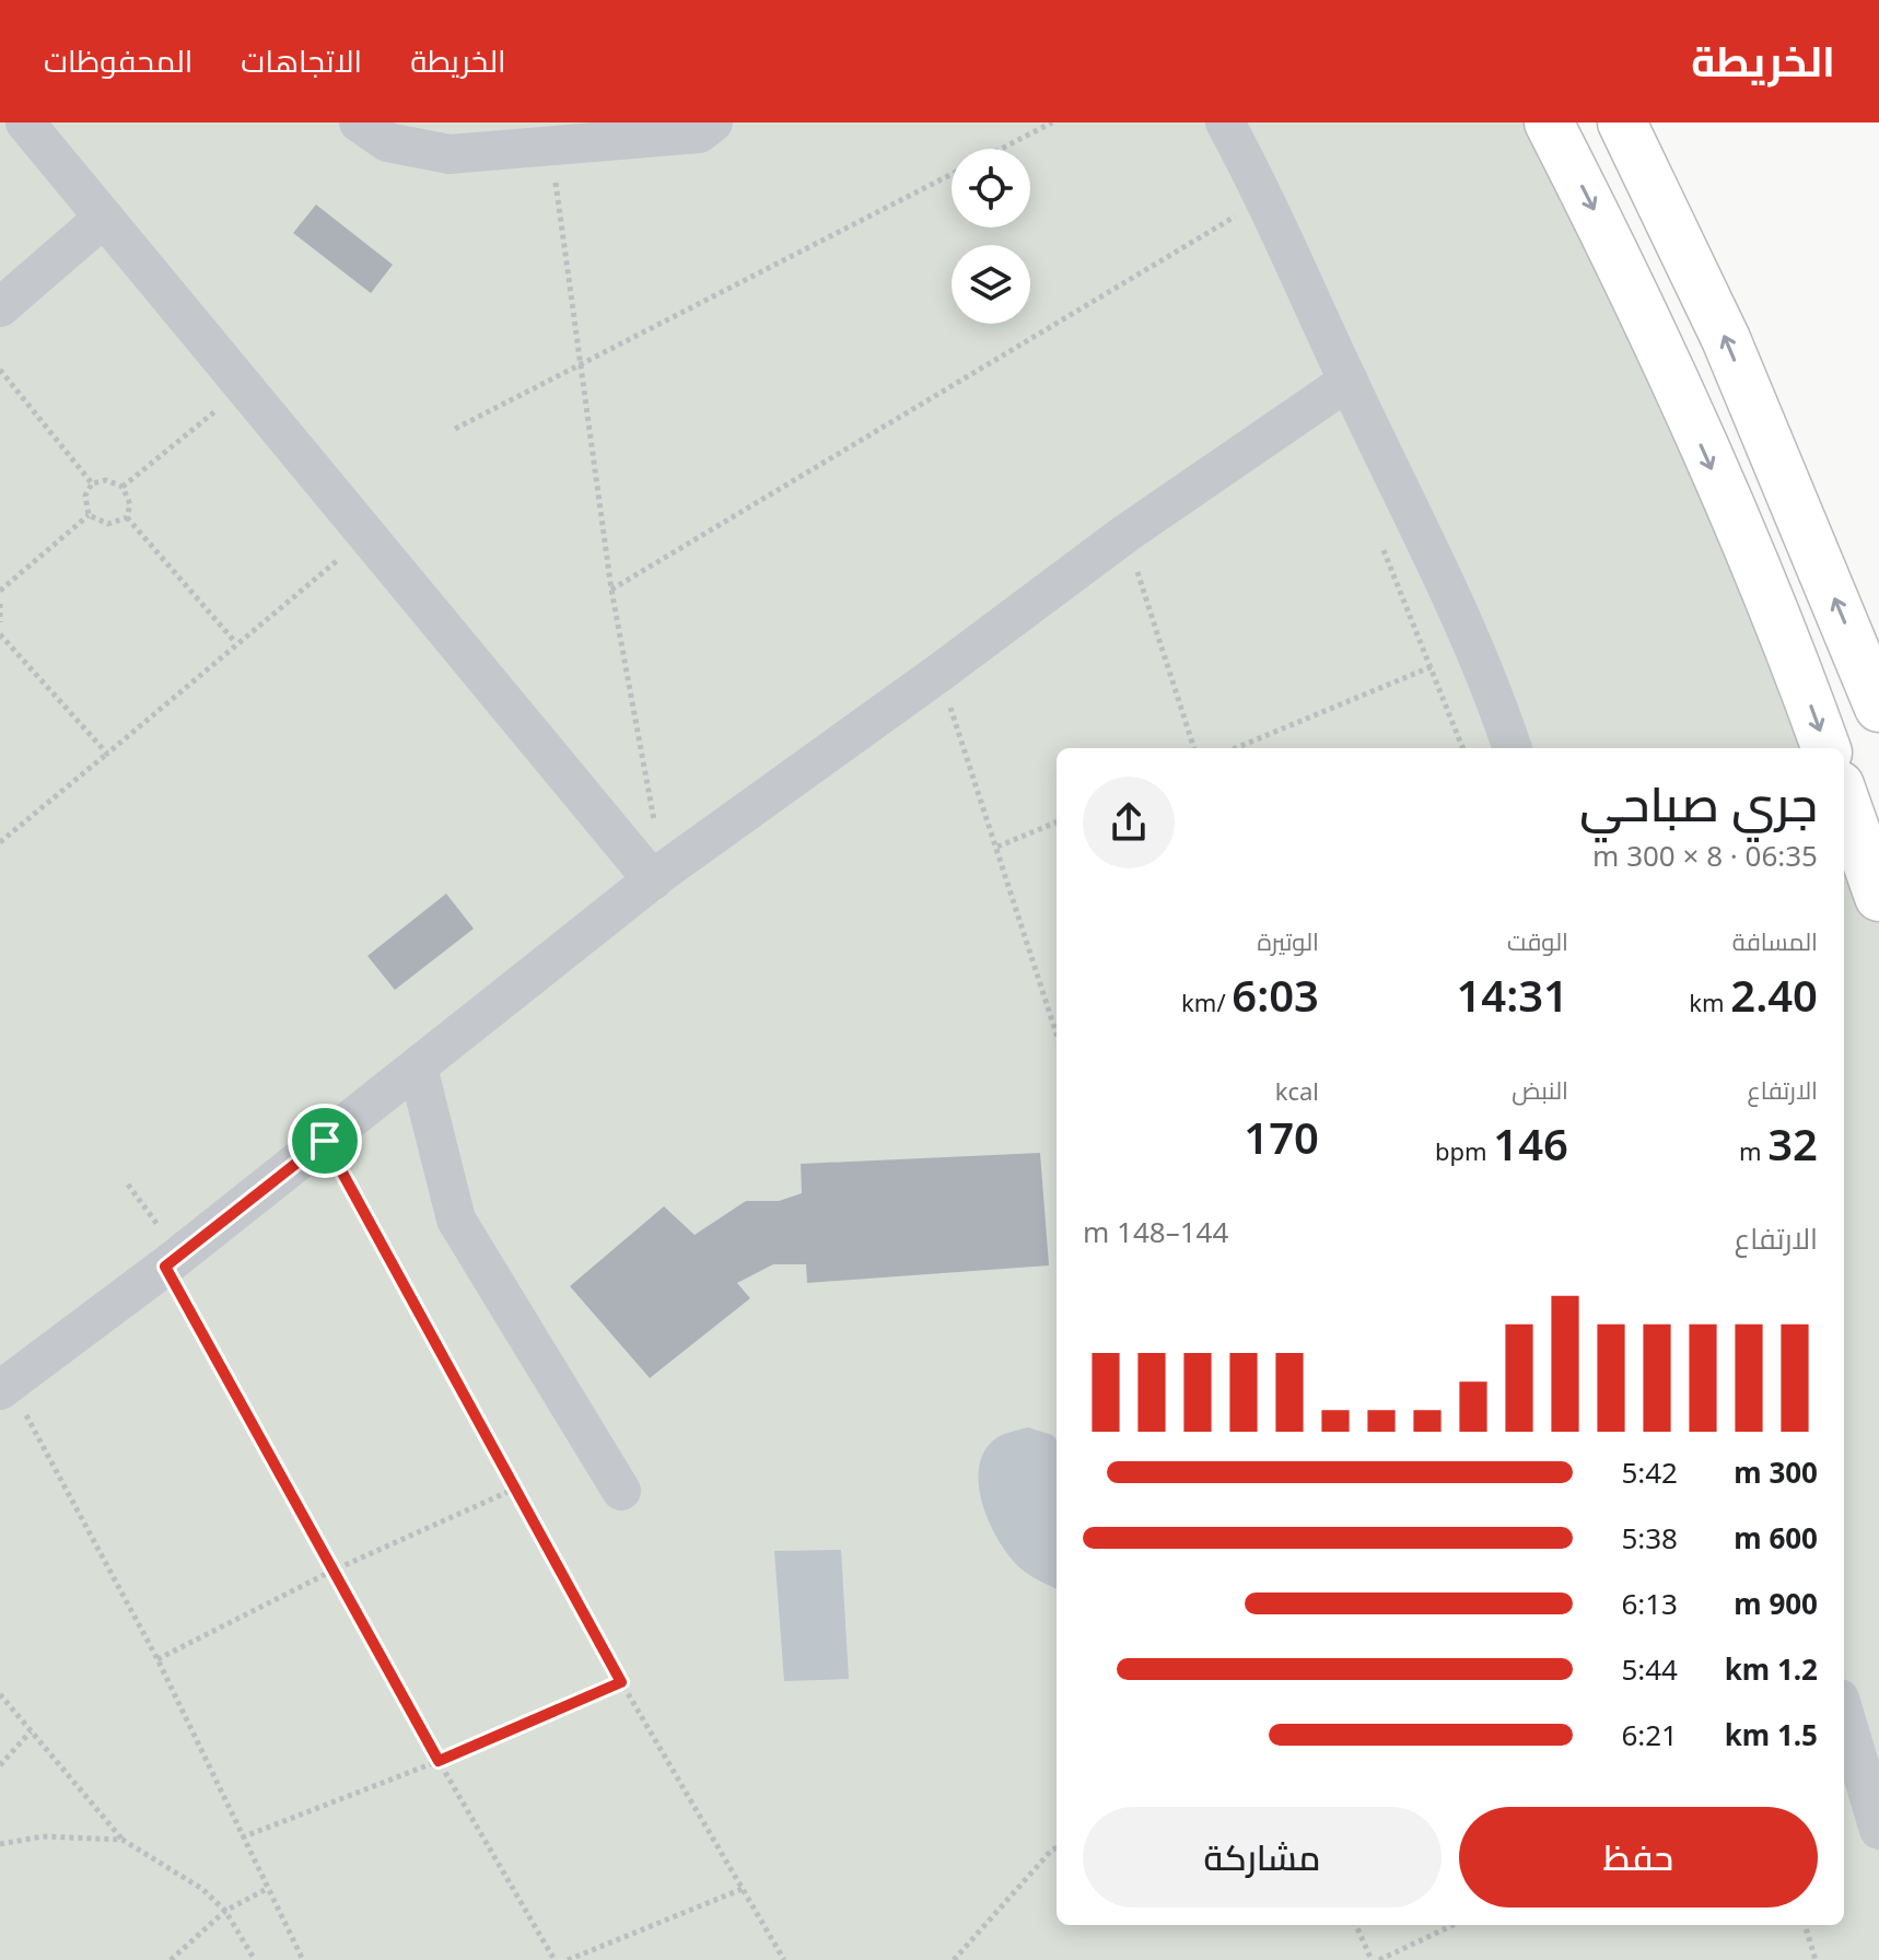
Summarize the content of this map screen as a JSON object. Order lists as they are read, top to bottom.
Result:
{
  "page": {
    "header": "الخريطة",
    "nav": ["الخريطة", "الاتجاهات", "المحفوظات"],
    "heading": ["جري صباحي", "06:35 · 8 × 300 m"],
    "stats": [
      ["المسافة", "2.40 km"],
      ["الوقت", "14:31"],
      ["الوتيرة", "6:03 /km"],
      ["الارتفاع", "32 m"],
      ["النبض", "146 bpm"],
      ["kcal", "170"]
    ],
    "chart": ["الارتفاع", "144–148 m"],
    "list": [
      {
        "name": "300 m",
        "note": "5:42"
      },
      {
        "name": "600 m",
        "note": "5:38"
      },
      {
        "name": "900 m",
        "note": "6:13"
      },
      {
        "name": "1.2 km",
        "note": "5:44"
      },
      {
        "name": "1.5 km",
        "note": "6:21"
      }
    ],
    "buttons": ["حفظ", "مشاركة"]
  }
}
